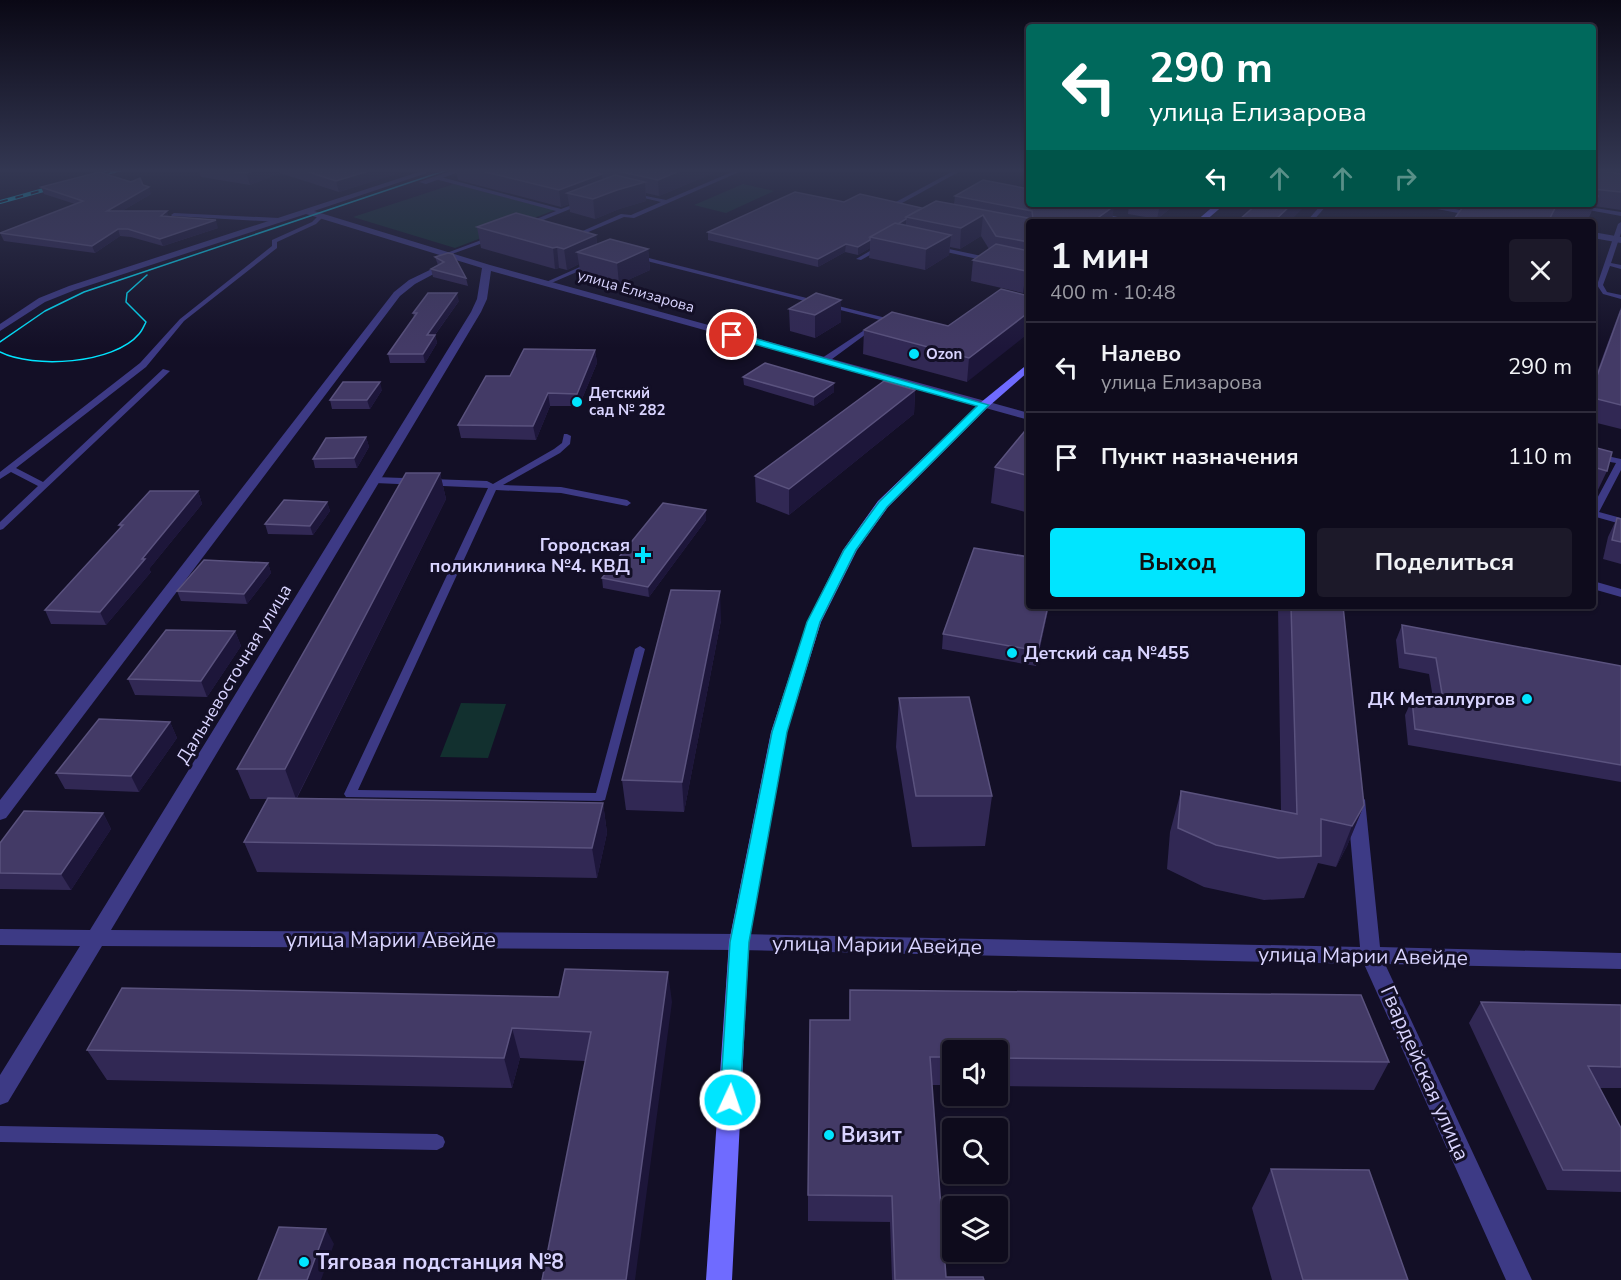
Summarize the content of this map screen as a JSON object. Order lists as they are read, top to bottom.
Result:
{
  "streets": {
    "street": [
      "улица Елизарова",
      "Дальневосточная улица",
      "улица Марии Авейде",
      "Гвардейская улица"
    ]
  },
  "crossings": [
    ["улица Елизарова", "Дальневосточная улица"],
    ["Дальневосточная улица", "улица Марии Авейде"],
    ["улица Марии Авейде", "Гвардейская улица"]
  ],
  "places": {
    "other": [
      "Ozon",
      "Детский сад № 282",
      "Детский сад №455",
      "ДК Металлургов",
      "Визит",
      "Тяговая подстанция №8"
    ],
    "health": ["Городская поликлиника №4. КВД"]
  },
  "page": {
    "turn": ["290 m", "улица Елизарова"],
    "heading": ["1 мин", "400 m · 10:48"],
    "list": [
      {
        "name": "Налево",
        "note": "улица Елизарова",
        "value": "290 m"
      },
      {
        "name": "Пункт назначения",
        "value": "110 m"
      }
    ],
    "buttons": ["Выход", "Поделиться"]
  }
}
